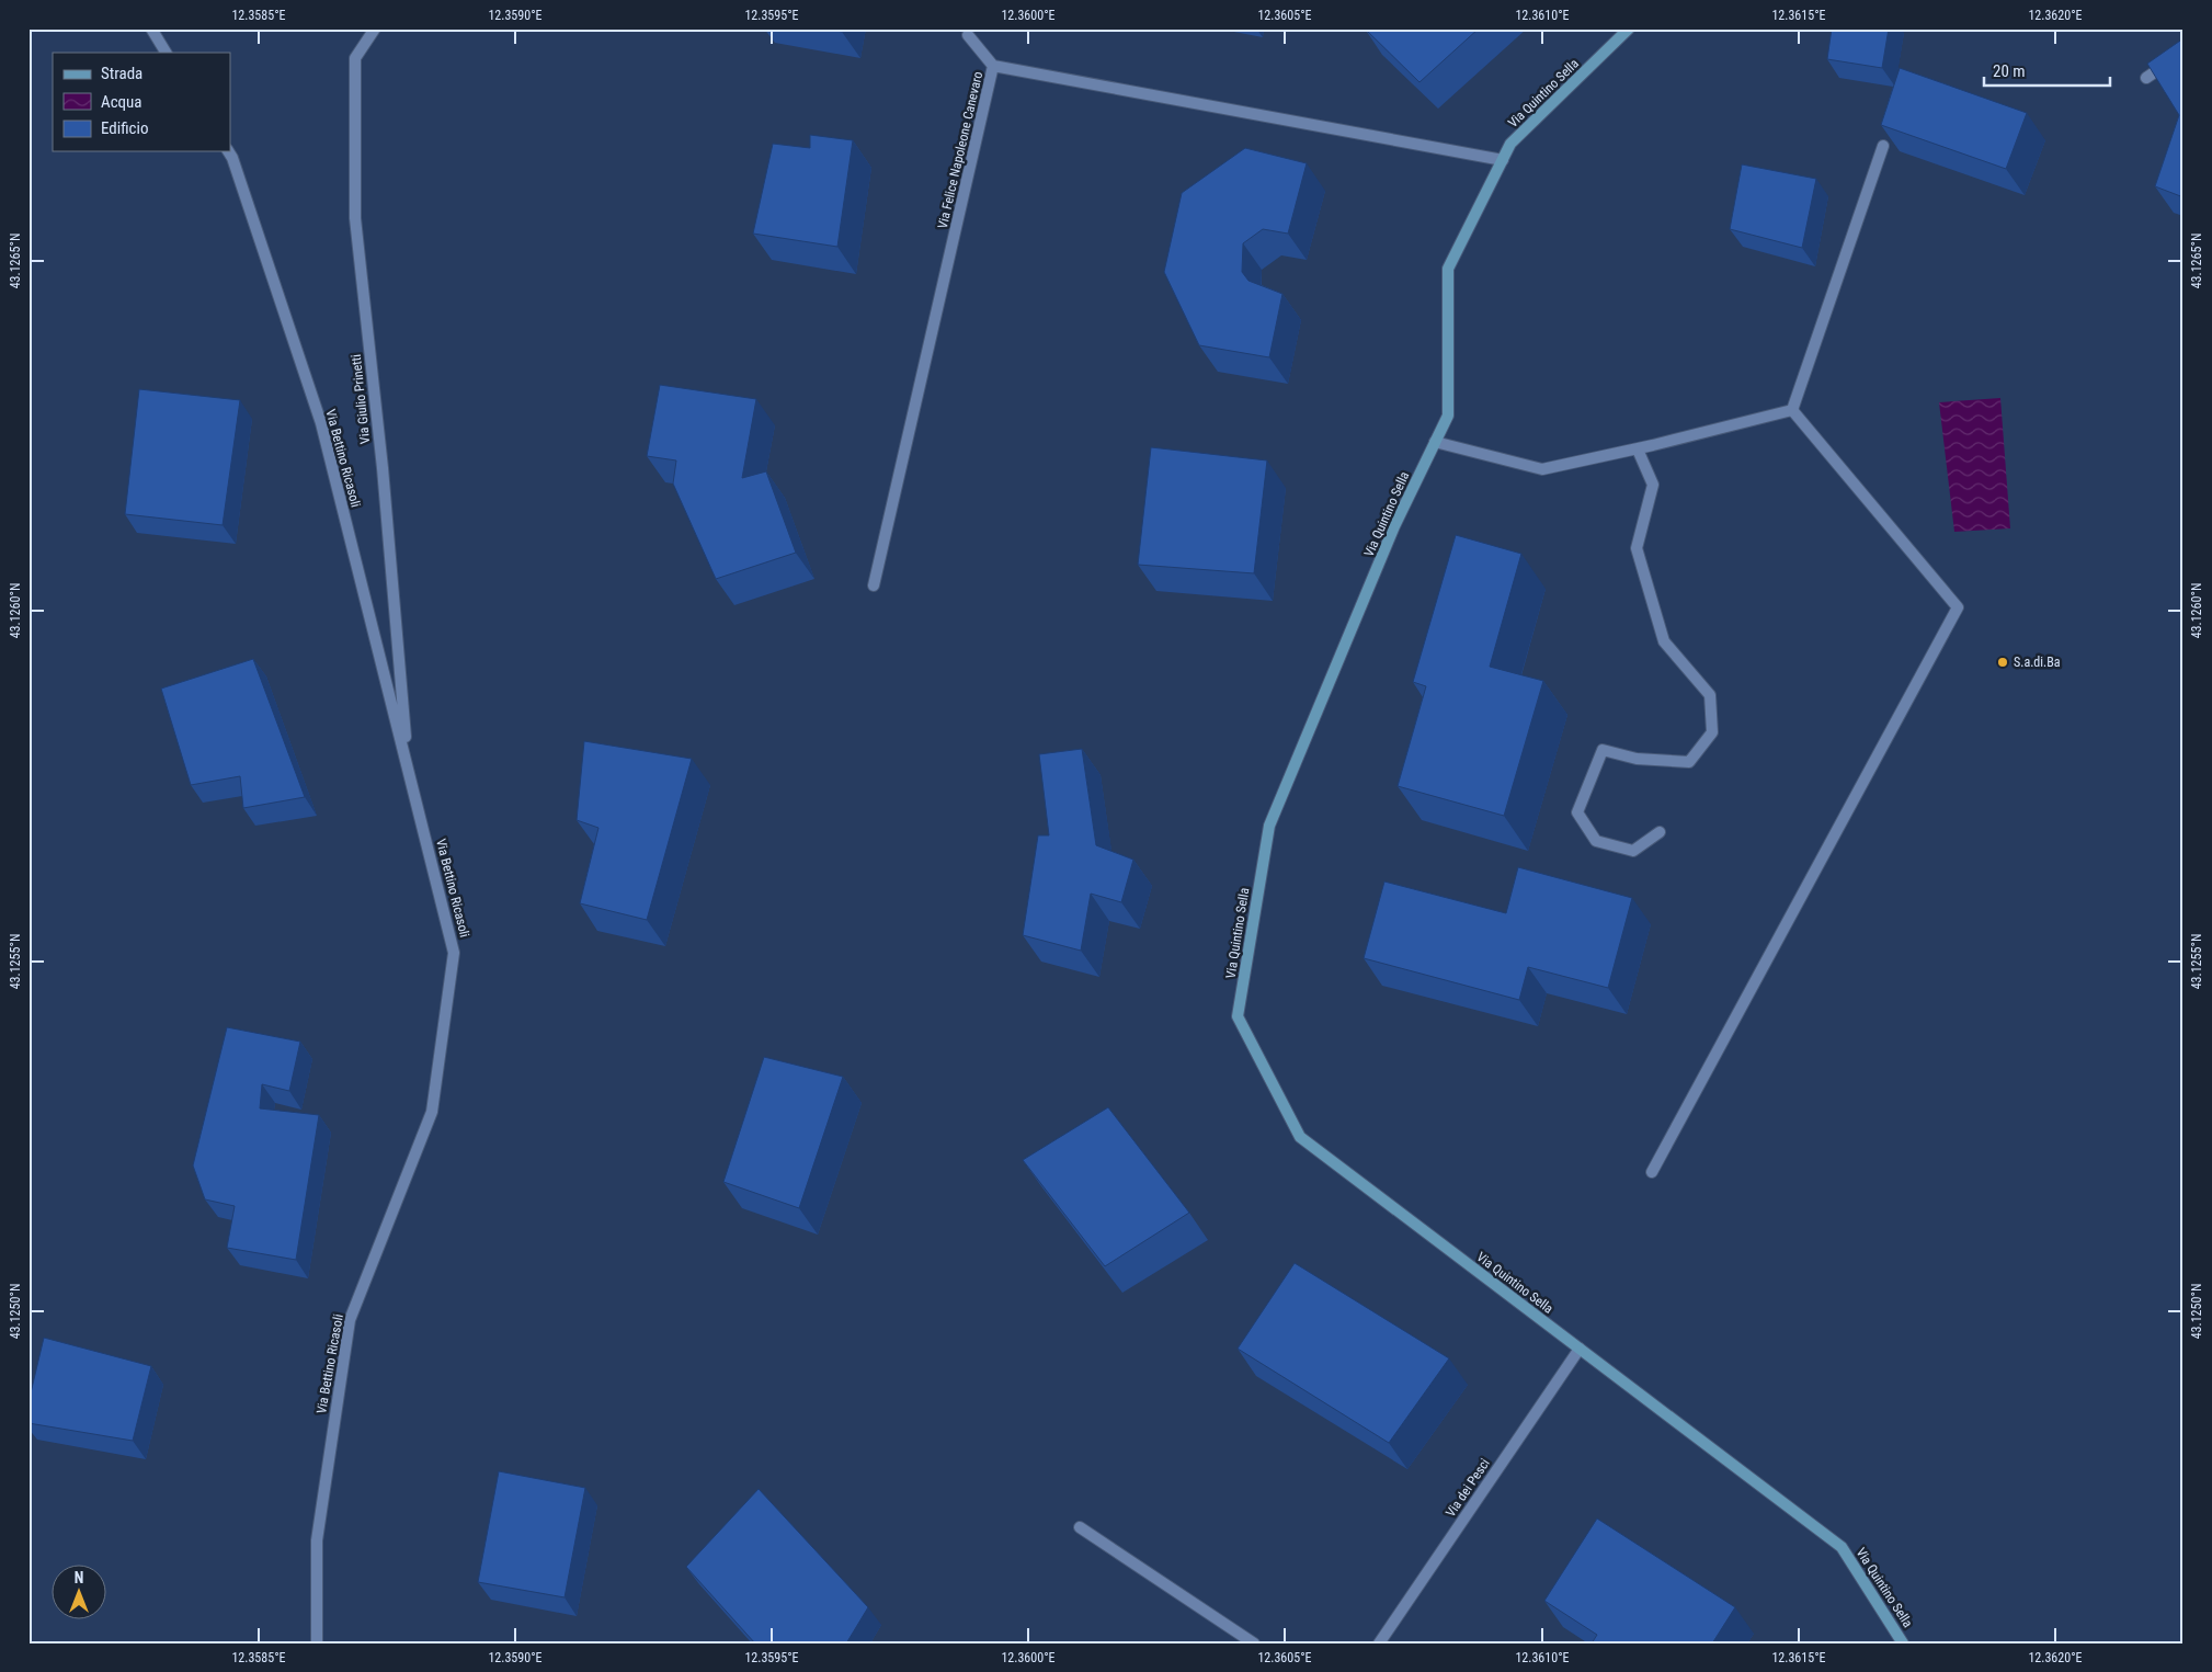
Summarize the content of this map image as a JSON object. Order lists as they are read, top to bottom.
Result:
{
  "streets": {
    "street": [
      "Via Quintino Sella",
      "Via Felice Napoleone Canevaro",
      "Via Giulio Prinetti",
      "Via Bettino Ricasoli",
      "Via dei Pesci"
    ]
  },
  "crossings": [
    ["Via Quintino Sella", "Via Felice Napoleone Canevaro"],
    ["Via Quintino Sella", "Via dei Pesci"],
    ["Via Giulio Prinetti", "Via Bettino Ricasoli"]
  ],
  "places": ["S.a.di.Ba"],
  "legend": ["Strada", "Acqua", "Edificio"],
  "scale_bar": "20 m",
  "north": "top",
  "coordinates": [
    "12.3585°E",
    "12.3590°E",
    "12.3595°E",
    "12.3600°E",
    "12.3605°E",
    "12.3610°E",
    "12.3615°E",
    "12.3620°E",
    "43.1265°N",
    "43.1260°N",
    "43.1255°N",
    "43.1250°N"
  ]
}
